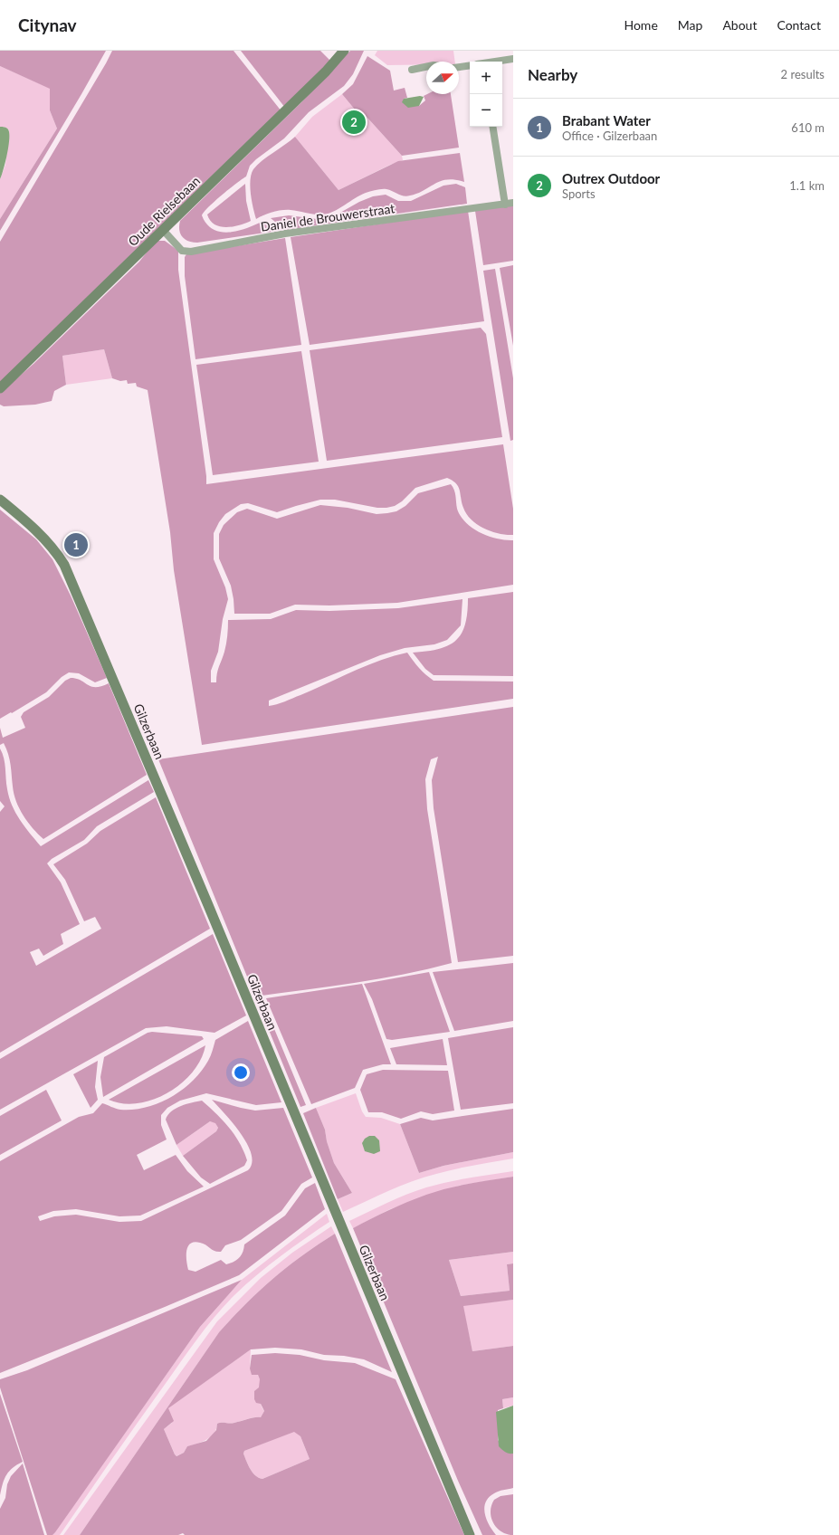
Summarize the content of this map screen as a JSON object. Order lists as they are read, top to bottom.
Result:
{
  "streets": {
    "street": ["Oude Rielsebaan", "Daniel de Brouwerstraat", "Gilzerbaan"]
  },
  "crossings": [
    ["Oude Rielsebaan", "Daniel de Brouwerstraat"]
  ],
  "north": "right",
  "page": {
    "header": "Citynav",
    "nav": [
      "Home",
      "Map",
      "About",
      "Contact"
    ],
    "heading": ["Nearby", "2 results"],
    "map_buttons": ["+", "−"],
    "list": [
      {
        "mark": "1",
        "name": "Brabant Water",
        "note": "Office · Gilzerbaan",
        "value": "610 m"
      },
      {
        "mark": "2",
        "name": "Outrex Outdoor",
        "note": "Sports",
        "value": "1.1 km"
      }
    ],
    "pins": ["2", "1"]
  }
}
